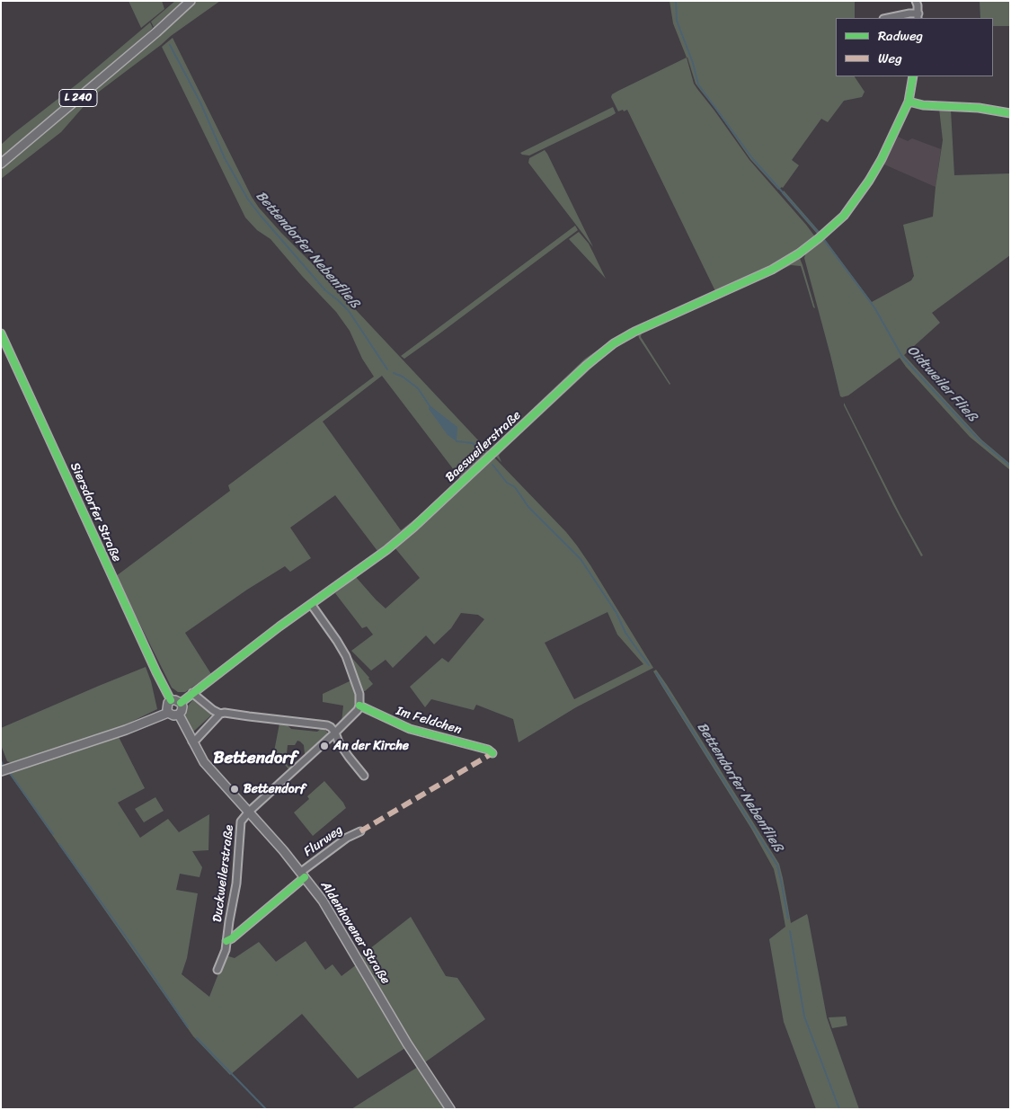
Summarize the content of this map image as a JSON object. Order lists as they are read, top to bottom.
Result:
{
  "streets": {
    "main road": ["L 240", "Aldenhovener Straße"],
    "street": [
      "Baesweilerstraße",
      "Siersdorfer Straße",
      "Im Feldchen",
      "Flurweg",
      "Duckweilerstraße"
    ]
  },
  "crossings": [
    ["Baesweilerstraße", "Siersdorfer Straße"],
    ["Baesweilerstraße", "Aldenhovener Straße"],
    ["Siersdorfer Straße", "Aldenhovener Straße"],
    ["Flurweg", "Duckweilerstraße"],
    ["Flurweg", "Aldenhovener Straße"],
    ["Duckweilerstraße", "Aldenhovener Straße"]
  ],
  "districts": ["Bettendorf"],
  "water": ["Bettendorfer Nebenfließ", "Oidtweiler Fließ"],
  "places": ["An der Kirche", "Bettendorf"],
  "legend": ["Radweg", "Weg"]
}
